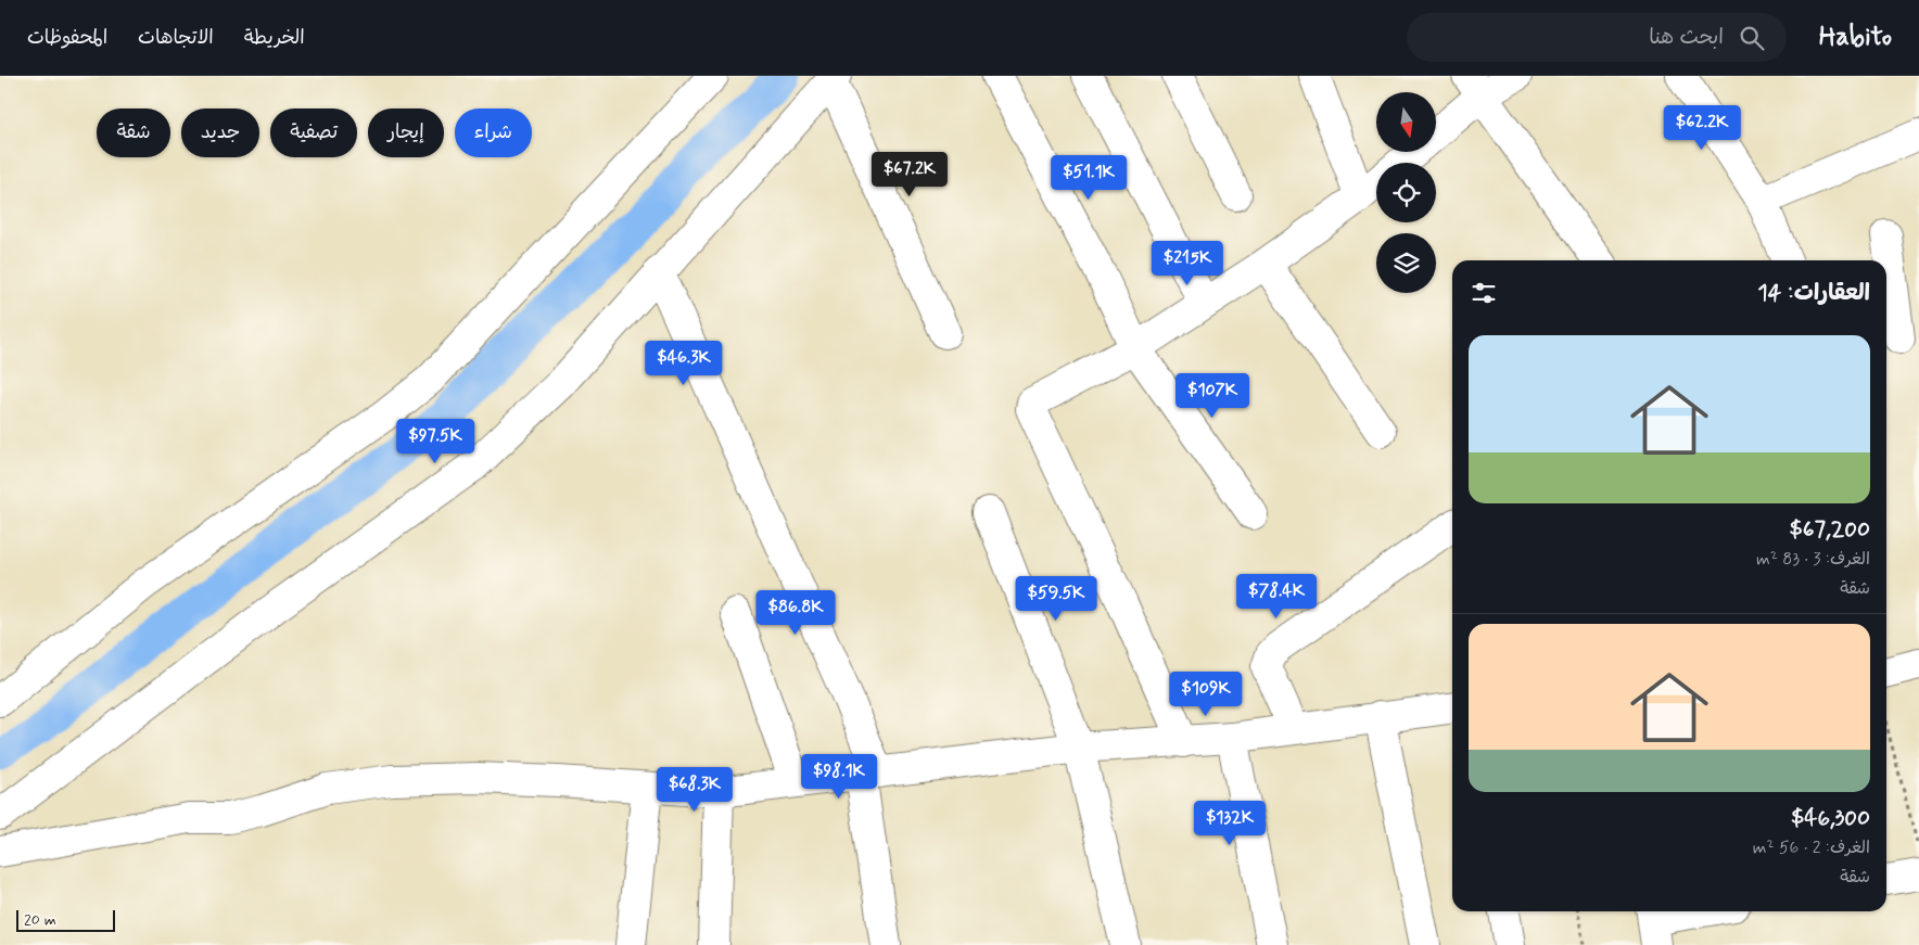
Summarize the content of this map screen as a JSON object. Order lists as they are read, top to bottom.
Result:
{
  "scale_bar": "20 m",
  "north": "bottom",
  "page": {
    "header": "Habito",
    "search": "ابحث هنا",
    "nav": ["الخريطة", "الاتجاهات", "المحفوظات"],
    "price": [
      "$62.2K",
      "$67.2K",
      "$51.1K",
      "$215K",
      "$46.3K",
      "$107K",
      "$97.5K",
      "$78.4K",
      "$59.5K",
      "$86.8K",
      "$109K",
      "$98.1K",
      "$68.3K",
      "$132K"
    ],
    "chip": [
      "شراء",
      "إيجار",
      "تصفية",
      "جديد",
      "شقة"
    ],
    "heading": "العقارات: 14",
    "list": [
      {
        "name": "$67,200",
        "note": "الغرف: 3 · 83 m² · شقة"
      },
      {
        "name": "$46,300",
        "note": "الغرف: 2 · 56 m² · شقة"
      }
    ],
    "scale": "20 m"
  }
}
